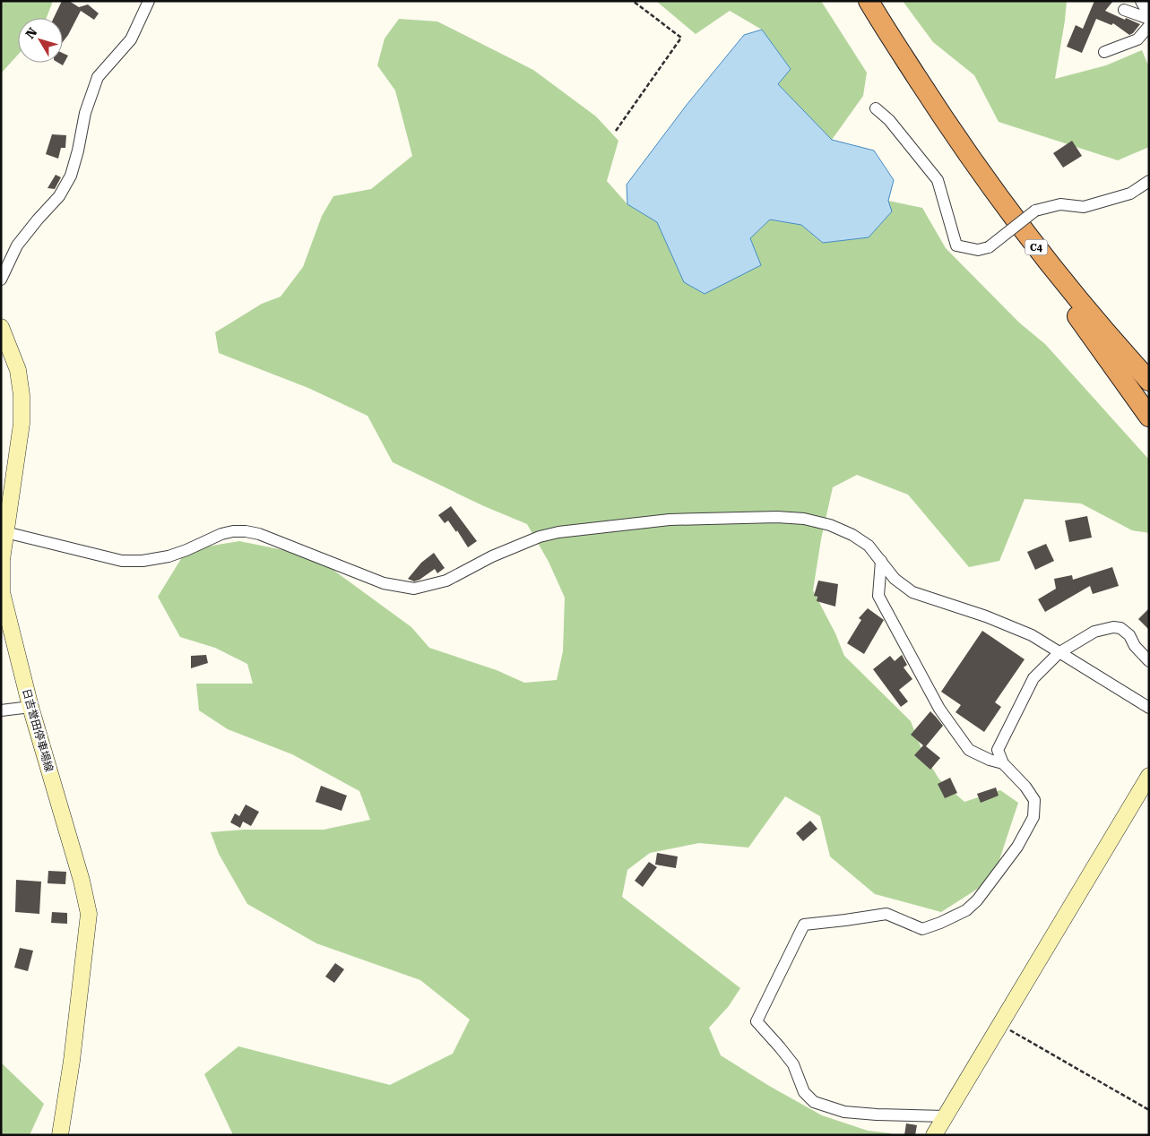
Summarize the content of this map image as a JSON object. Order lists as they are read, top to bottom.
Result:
{
  "streets": {
    "highway": ["C4"],
    "main road": ["日吉誉田停車場線"]
  },
  "north": "top left"
}
